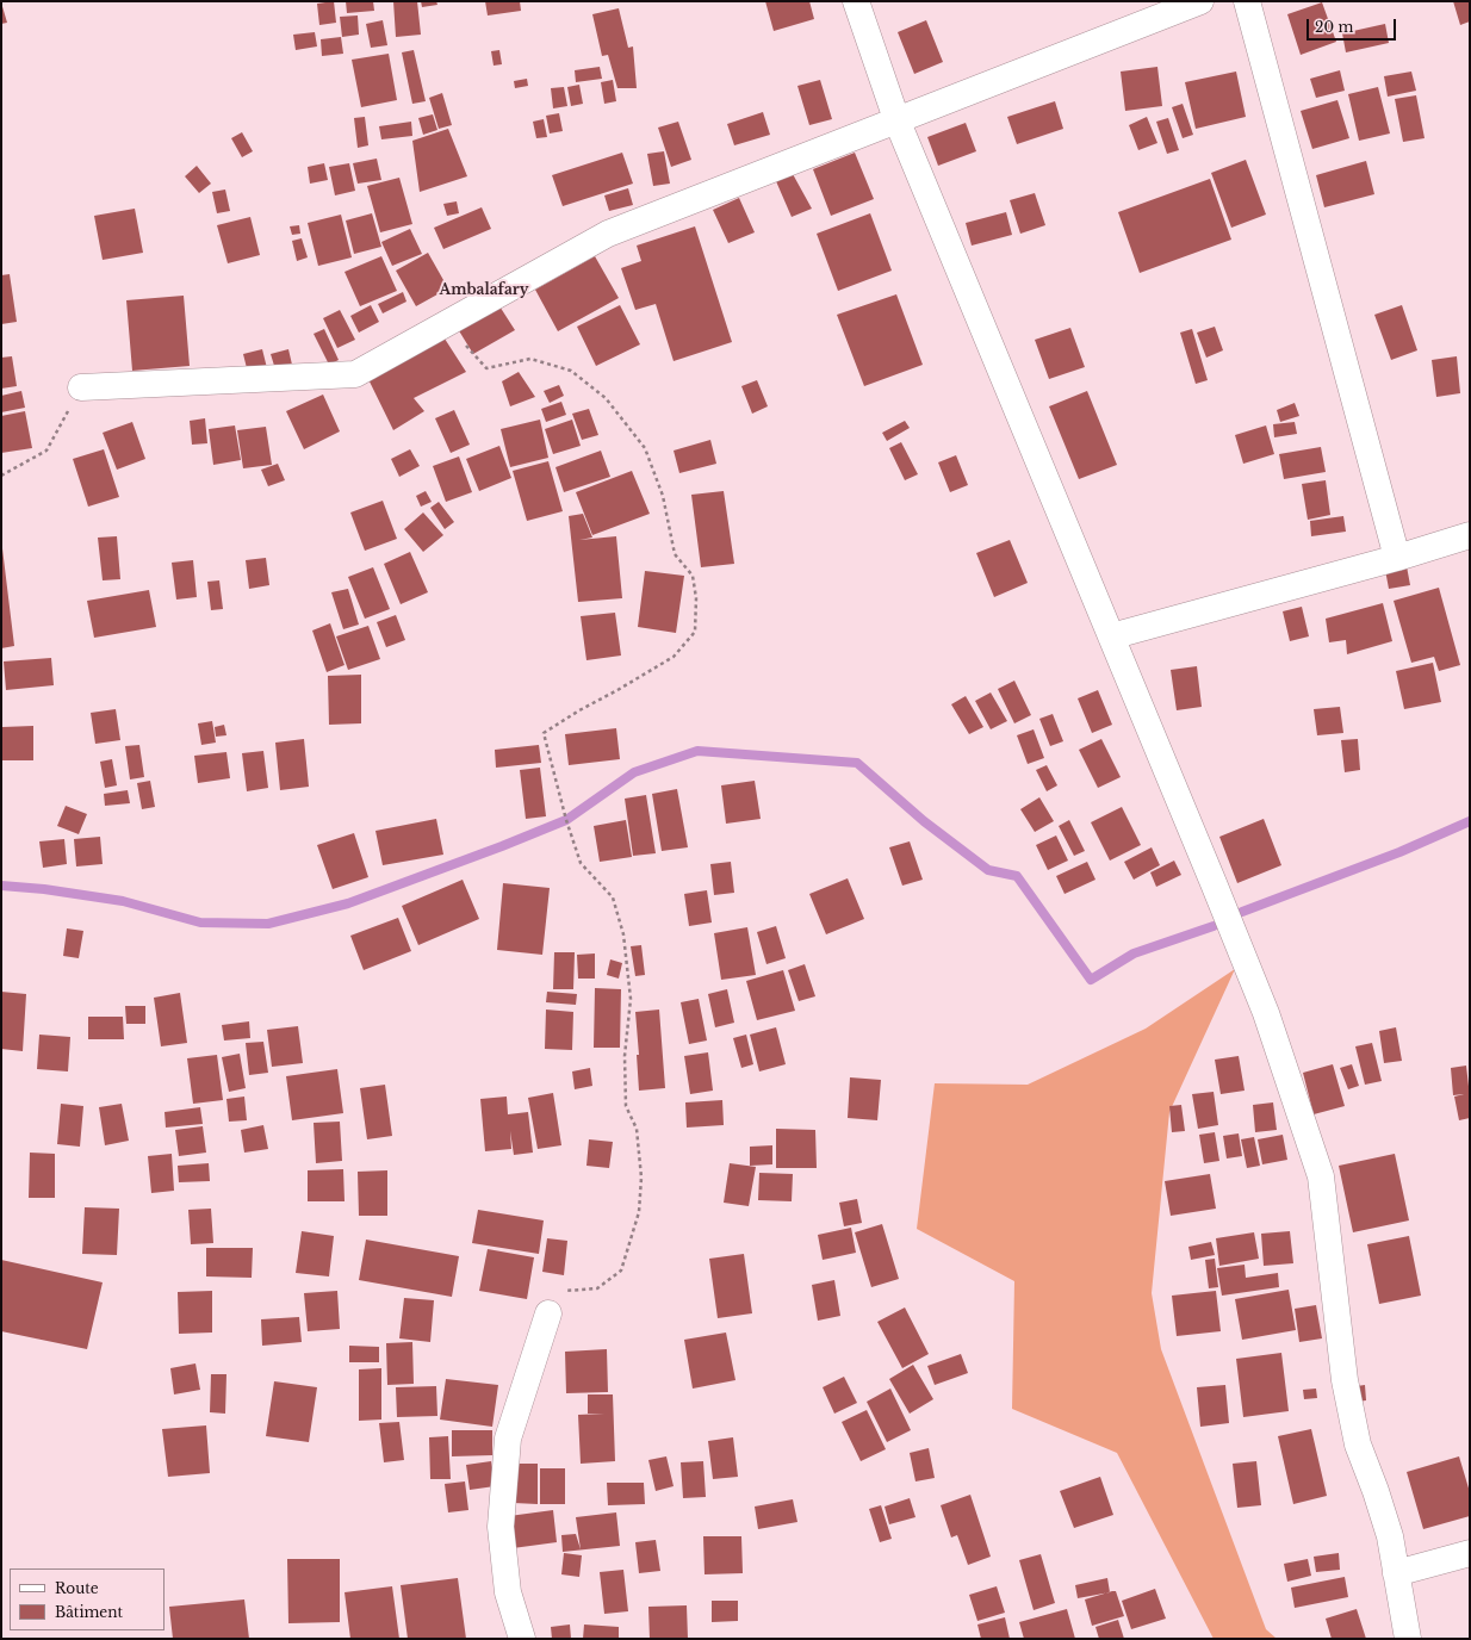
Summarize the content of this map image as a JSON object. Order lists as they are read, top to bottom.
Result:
{
  "districts": ["Ambalafary"],
  "legend": ["Route", "Bâtiment"],
  "scale_bar": "20 m"
}
